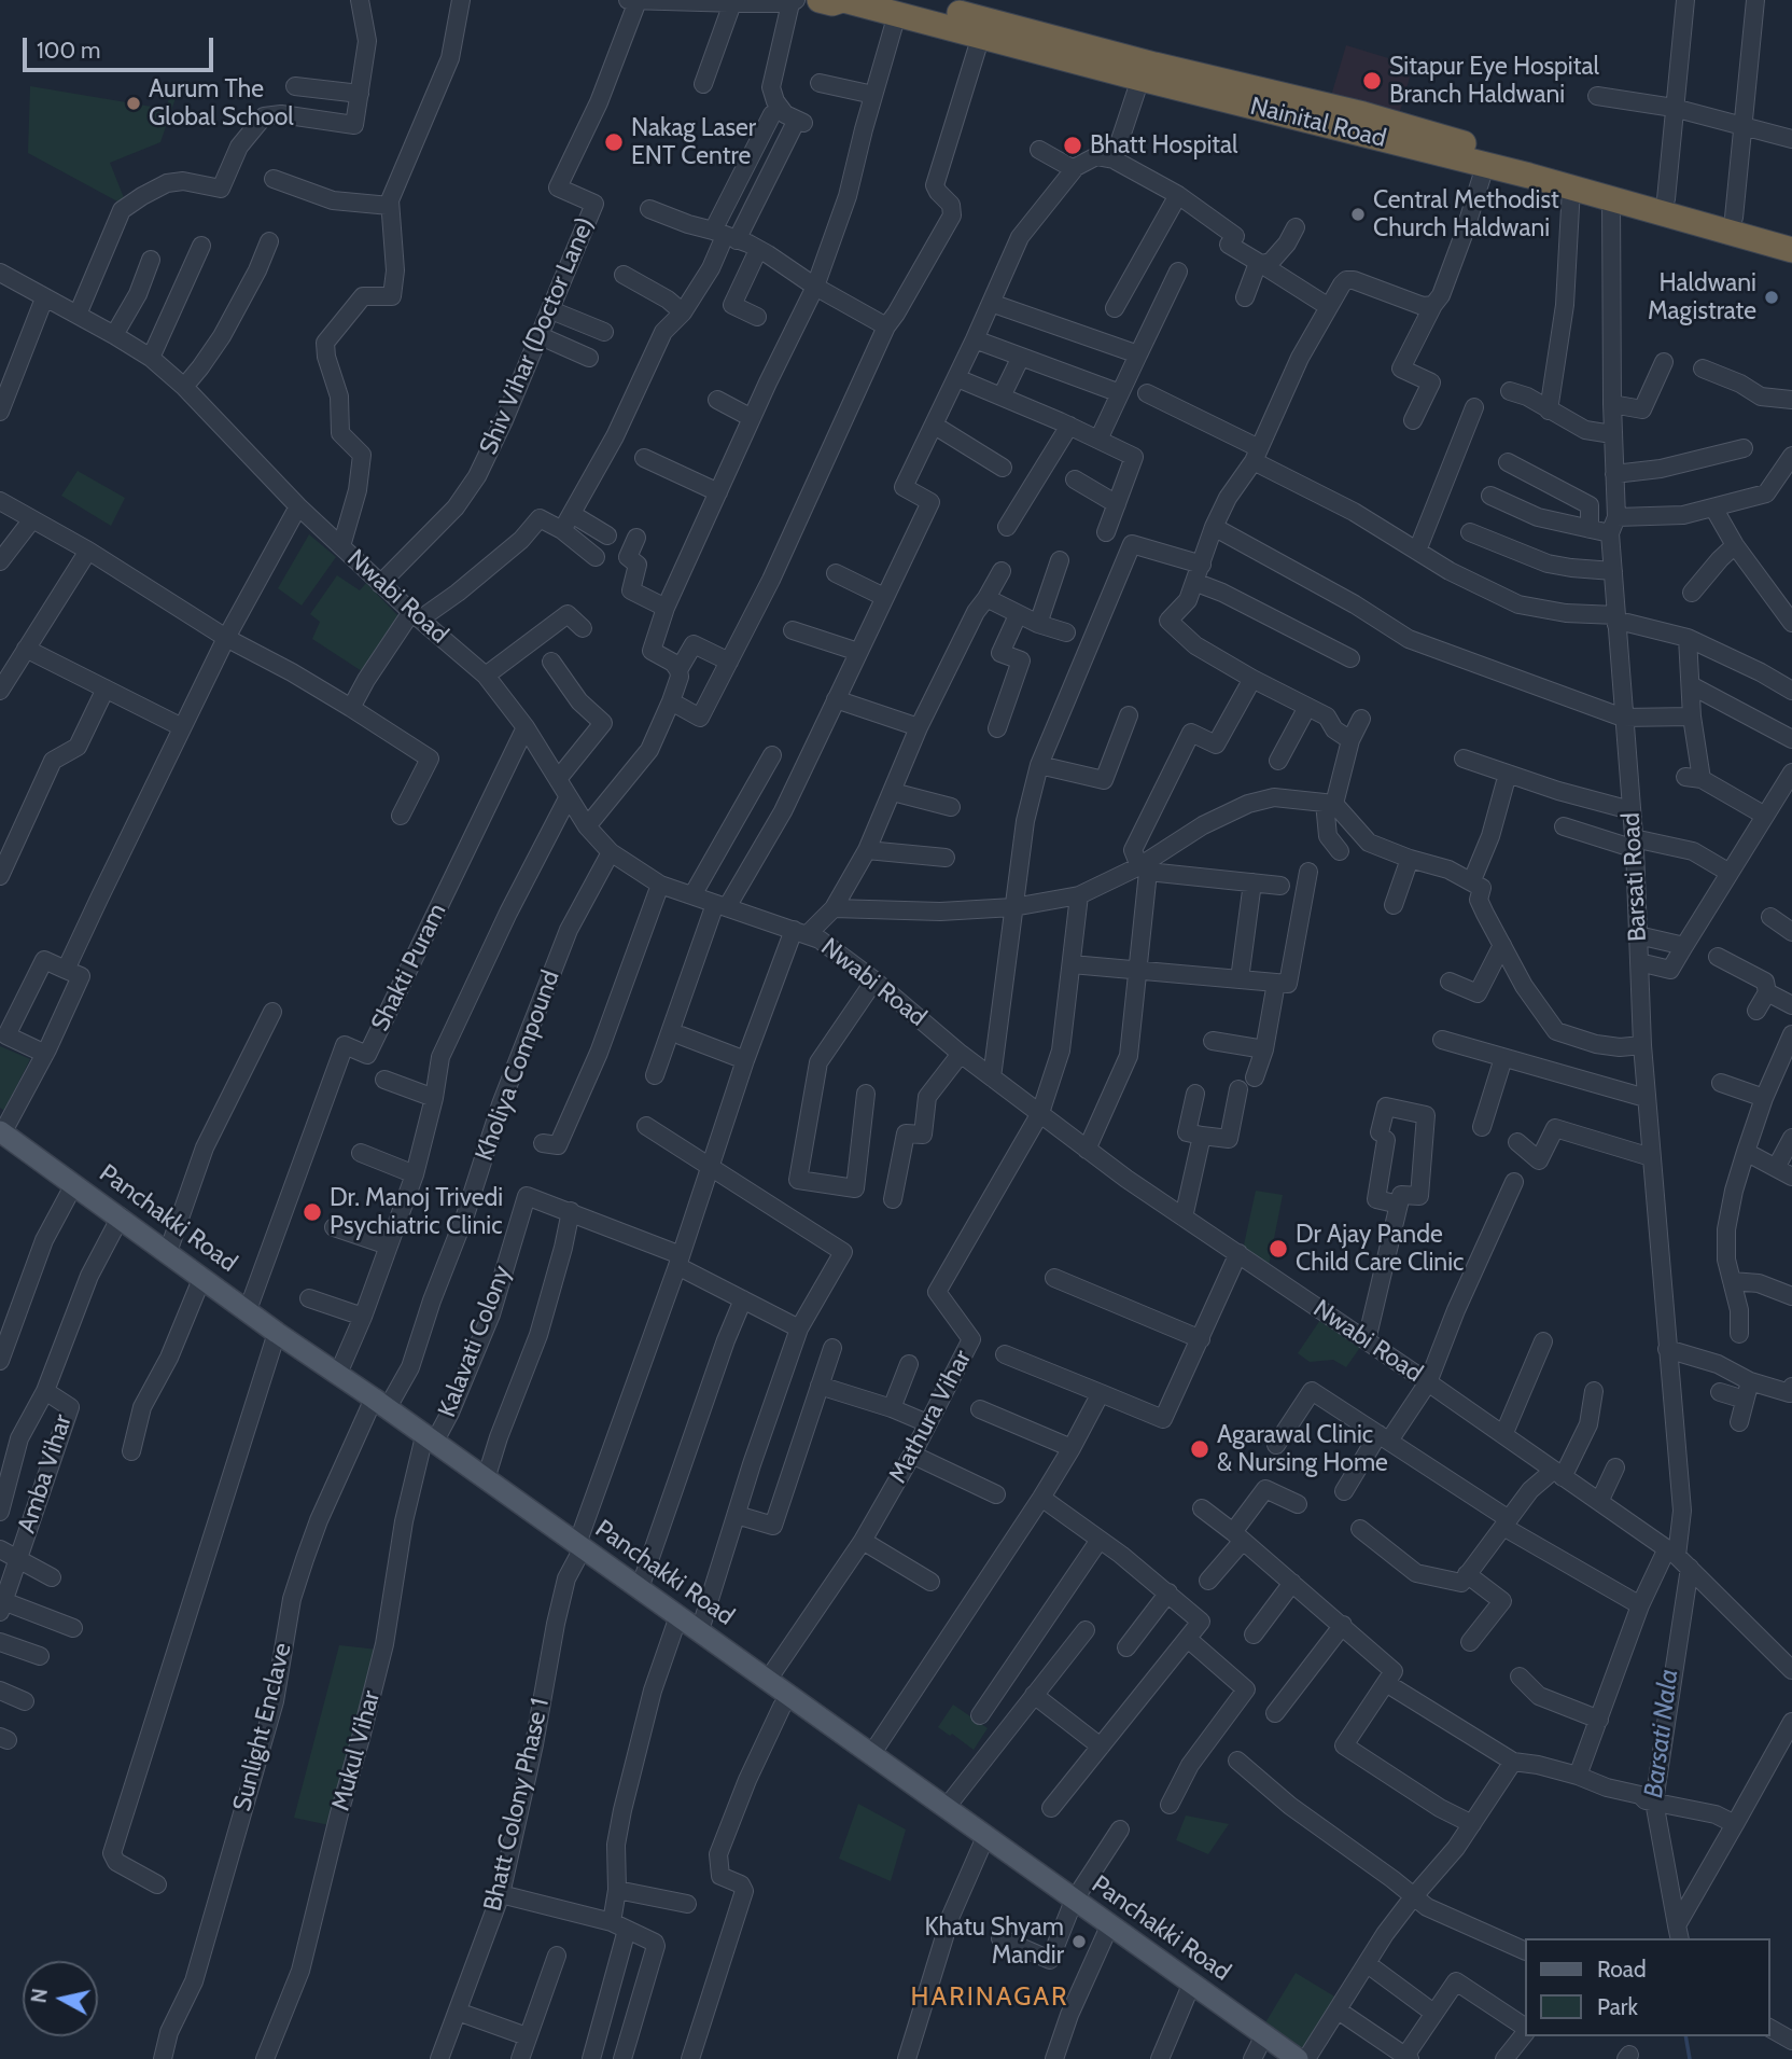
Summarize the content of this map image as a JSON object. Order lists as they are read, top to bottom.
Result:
{
  "streets": {
    "highway": ["Nainital Road"],
    "main road": ["Panchakki Road"],
    "street": [
      "Shiv Vihar (Doctor Lane)",
      "Nwabi Road",
      "Barsati Road",
      "Shakti Puram",
      "Kholiya Compound",
      "Kalavati Colony",
      "Mathura Vihar",
      "Amba Vihar",
      "Sunlight Enclave",
      "Mukul Vihar",
      "Bhatt Colony Phase 1"
    ]
  },
  "crossings": [
    ["Nainital Road", "Barsati Road"],
    ["Shiv Vihar (Doctor Lane)", "Nwabi Road"],
    ["Nwabi Road", "Barsati Road"],
    ["Nwabi Road", "Shakti Puram"],
    ["Nwabi Road", "Kholiya Compound"],
    ["Nwabi Road", "Mathura Vihar"],
    ["Nwabi Road", "Bhatt Colony Phase 1"],
    ["Shakti Puram", "Panchakki Road"],
    ["Kholiya Compound", "Panchakki Road"],
    ["Kholiya Compound", "Sunlight Enclave"],
    ["Panchakki Road", "Kalavati Colony"],
    ["Panchakki Road", "Mathura Vihar"],
    ["Panchakki Road", "Sunlight Enclave"],
    ["Panchakki Road", "Mukul Vihar"],
    ["Panchakki Road", "Bhatt Colony Phase 1"],
    ["Kalavati Colony", "Mukul Vihar"]
  ],
  "districts": ["HARINAGAR"],
  "water": ["Barsati Nala"],
  "places": [
    "Sitapur Eye Hospital Branch Haldwani",
    "Aurum The Global School",
    "Nakag Laser ENT Centre",
    "Bhatt Hospital",
    "Central Methodist Church Haldwani",
    "Haldwani Magistrate",
    "Dr. Manoj Trivedi Psychiatric Clinic",
    "Dr Ajay Pande Child Care Clinic",
    "Agarawal Clinic & Nursing Home",
    "Khatu Shyam Mandir"
  ],
  "legend": ["Road", "Park"],
  "scale_bar": "100 m",
  "north": "left"
}
